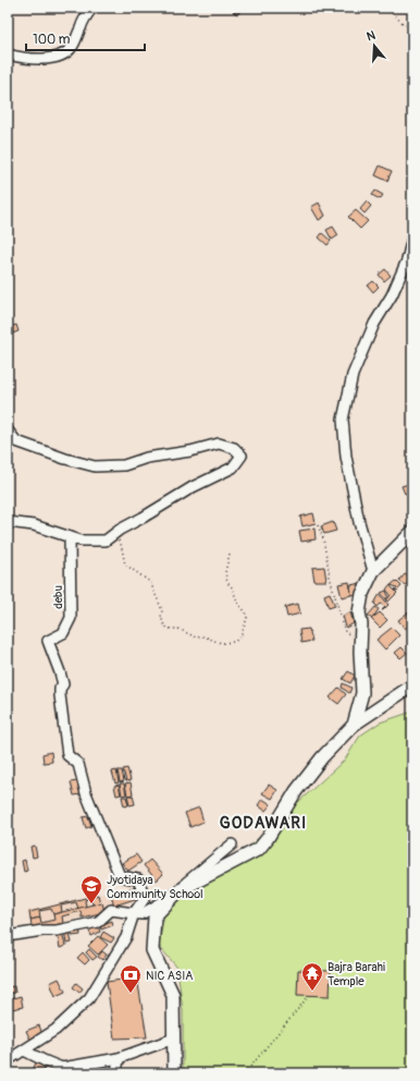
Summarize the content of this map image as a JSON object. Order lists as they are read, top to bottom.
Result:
{
  "streets": {
    "street": ["debu"]
  },
  "districts": ["GODAWARI"],
  "places": {
    "school or university": ["Jyotidaya Community School"],
    "temple": ["Bajra Barahi Temple"],
    "bank": ["NIC ASIA"]
  },
  "scale_bar": "100 m",
  "north": "top"
}
